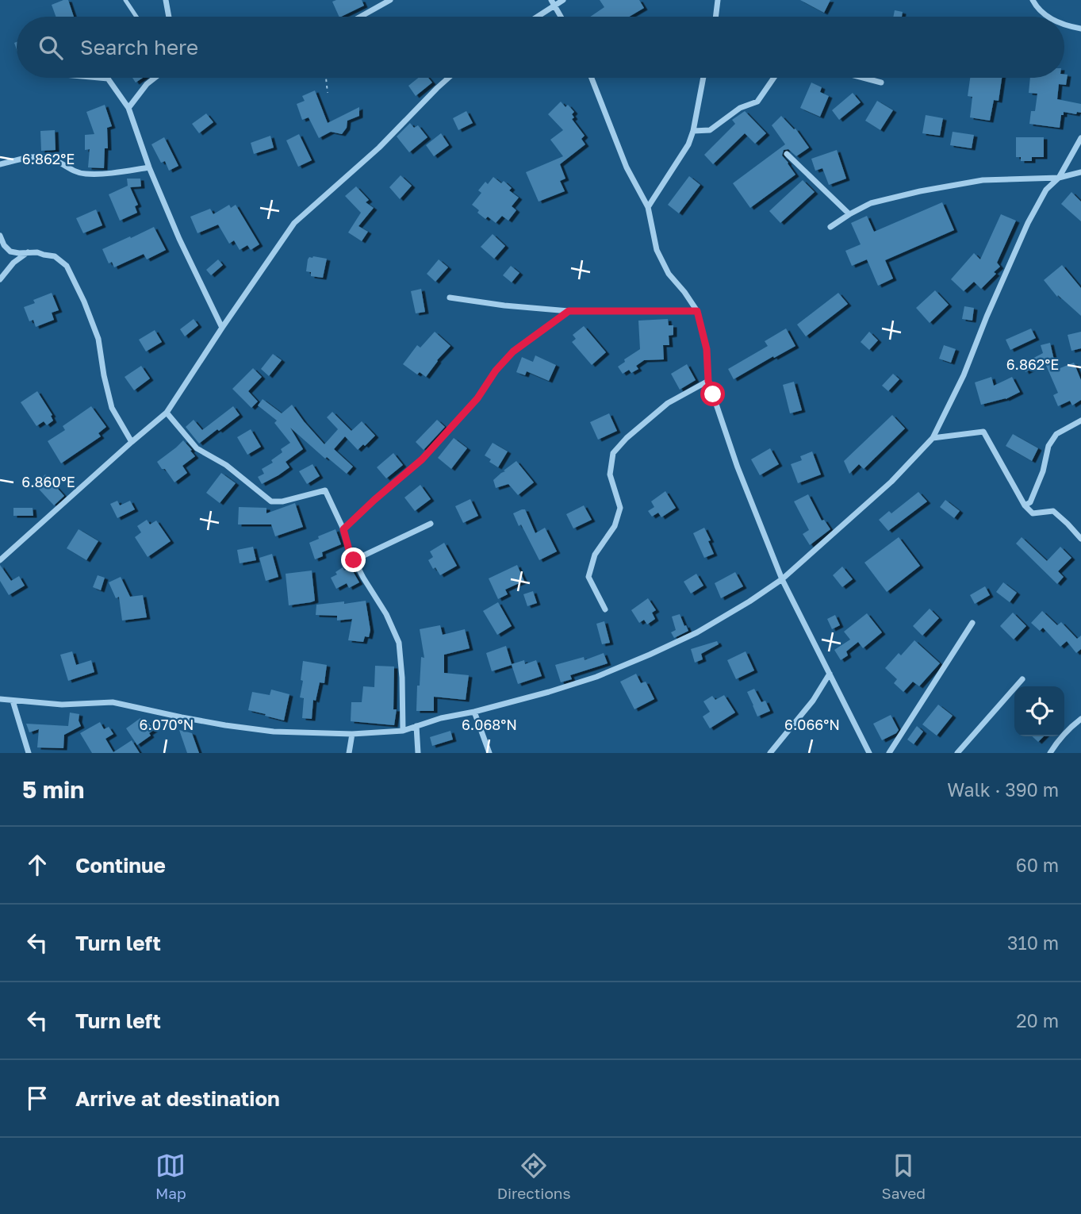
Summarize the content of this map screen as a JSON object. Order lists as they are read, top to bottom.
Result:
{
  "page": {
    "search": "Search here",
    "heading": ["5 min", "Walk · 390 m"],
    "list": [
      ["Continue", "60 m"],
      ["Turn left", "310 m"],
      ["Turn left", "20 m"],
      "Arrive at destination"
    ],
    "nav": ["Map", "Directions", "Saved"]
  },
  "coordinates": [
    "6.862°E",
    "6.860°E",
    "6.070°N",
    "6.068°N",
    "6.066°N"
  ]
}
